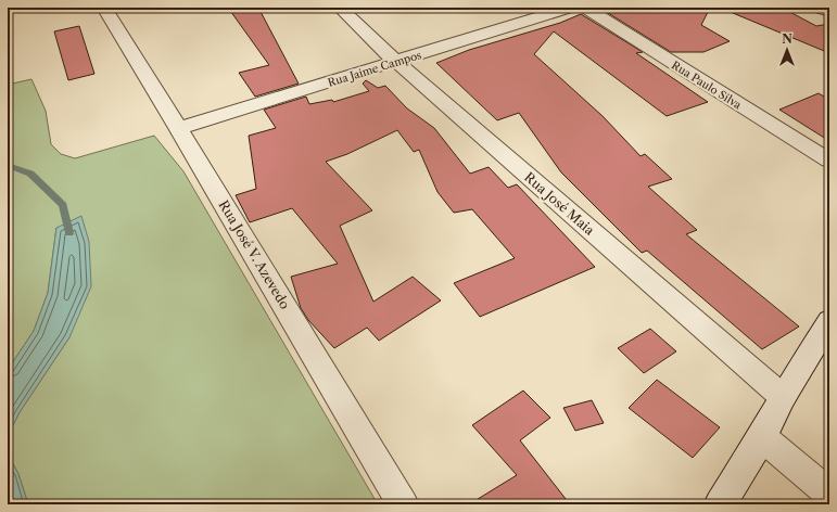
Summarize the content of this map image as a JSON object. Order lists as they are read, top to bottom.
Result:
{
  "streets": {
    "street": [
      "Rua Jaime Campos",
      "Rua Paulo Silva",
      "Rua José Maia",
      "Rua José V. Azevedo"
    ]
  },
  "crossings": [
    ["Rua Jaime Campos", "Rua José Maia"],
    ["Rua Jaime Campos", "Rua José V. Azevedo"]
  ],
  "north": "top"
}
